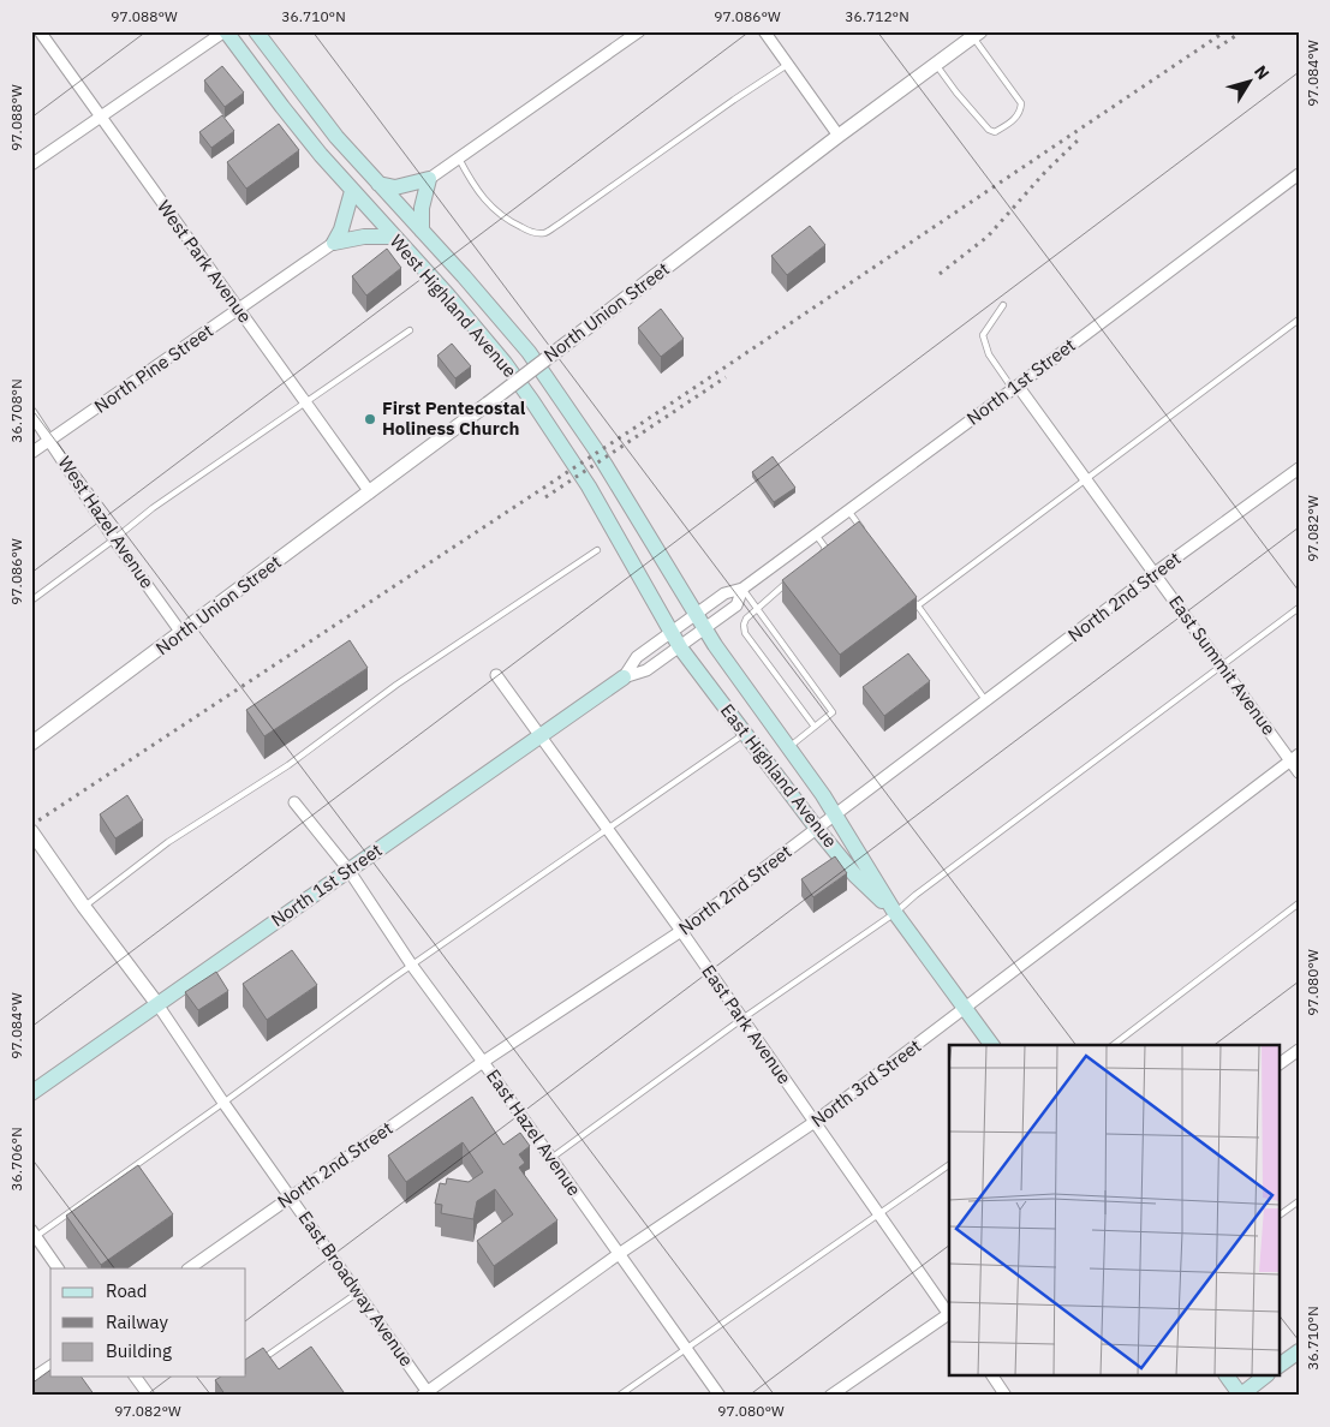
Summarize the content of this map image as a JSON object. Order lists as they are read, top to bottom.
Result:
{
  "streets": {
    "main road": ["West Highland Avenue", "North 1st Street", "East Highland Avenue"],
    "street": [
      "West Park Avenue",
      "North Union Street",
      "North Pine Street",
      "West Hazel Avenue",
      "North 2nd Street",
      "East Summit Avenue",
      "East Park Avenue",
      "North 3rd Street",
      "East Hazel Avenue",
      "East Broadway Avenue"
    ]
  },
  "crossings": [
    ["West Park Avenue", "North Union Street"],
    ["West Park Avenue", "North Pine Street"],
    ["West Highland Avenue", "North 1st Street"],
    ["West Highland Avenue", "East Highland Avenue"],
    ["North Union Street", "West Hazel Avenue"],
    ["North Pine Street", "West Hazel Avenue"],
    ["North 1st Street", "East Summit Avenue"],
    ["North 1st Street", "East Highland Avenue"],
    ["North 1st Street", "East Park Avenue"],
    ["North 1st Street", "East Hazel Avenue"],
    ["North 1st Street", "East Broadway Avenue"],
    ["North 2nd Street", "East Summit Avenue"],
    ["North 2nd Street", "East Highland Avenue"],
    ["North 2nd Street", "East Park Avenue"],
    ["North 2nd Street", "East Hazel Avenue"],
    ["North 2nd Street", "East Broadway Avenue"],
    ["East Summit Avenue", "North 3rd Street"],
    ["East Highland Avenue", "North 3rd Street"],
    ["East Park Avenue", "North 3rd Street"],
    ["North 3rd Street", "East Hazel Avenue"],
    ["North 3rd Street", "East Broadway Avenue"]
  ],
  "places": ["First Pentecostal Holiness Church"],
  "legend": ["Road", "Railway", "Building"],
  "north": "top right",
  "coordinates": [
    "97.088°W",
    "36.710°N",
    "97.086°W",
    "36.712°N",
    "97.084°W",
    "36.708°N",
    "97.082°W",
    "97.080°W",
    "36.706°N"
  ]
}
